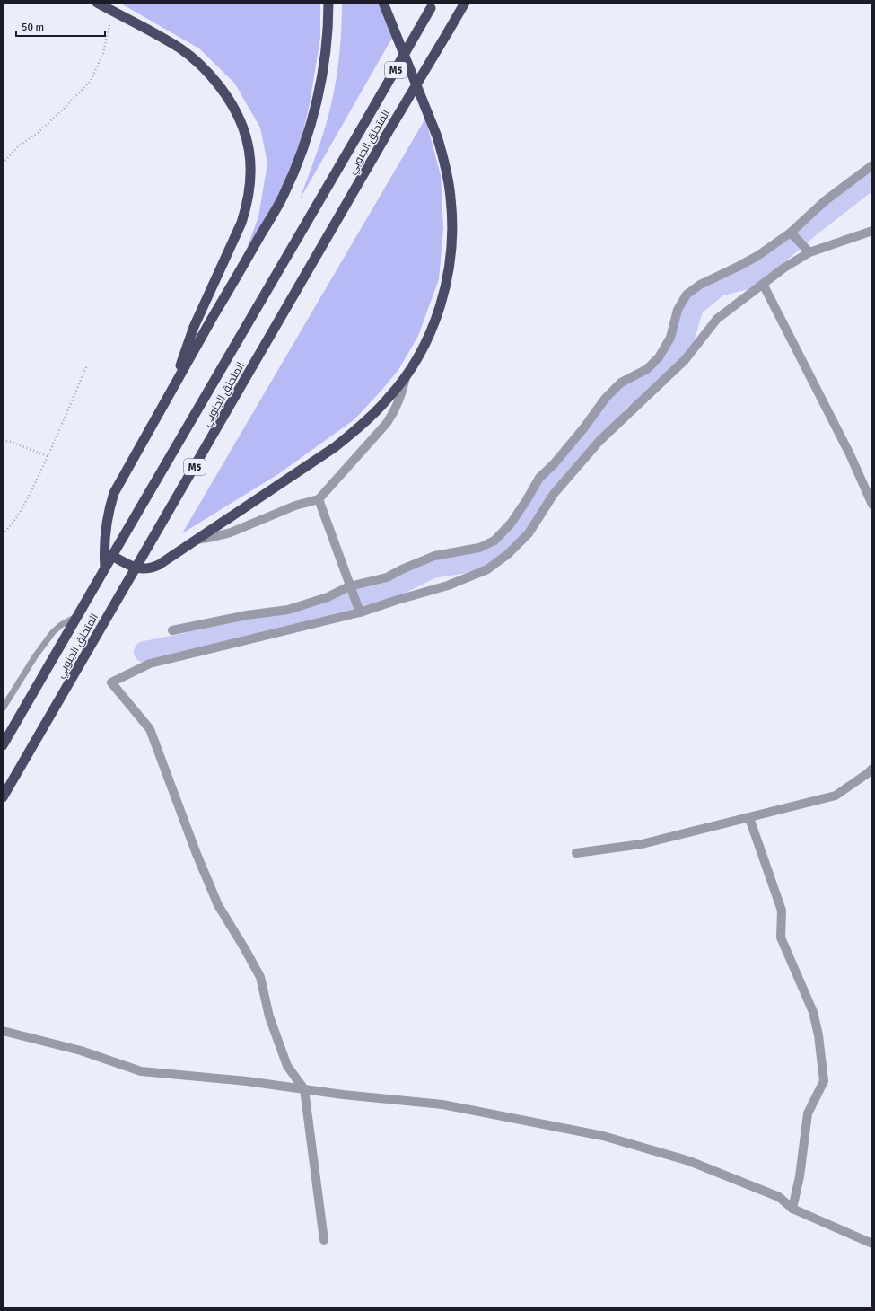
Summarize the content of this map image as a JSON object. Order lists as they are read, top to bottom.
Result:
{
  "streets": {
    "highway": ["M5", "المتحلق الجنوبي"]
  },
  "scale_bar": "50 m"
}
